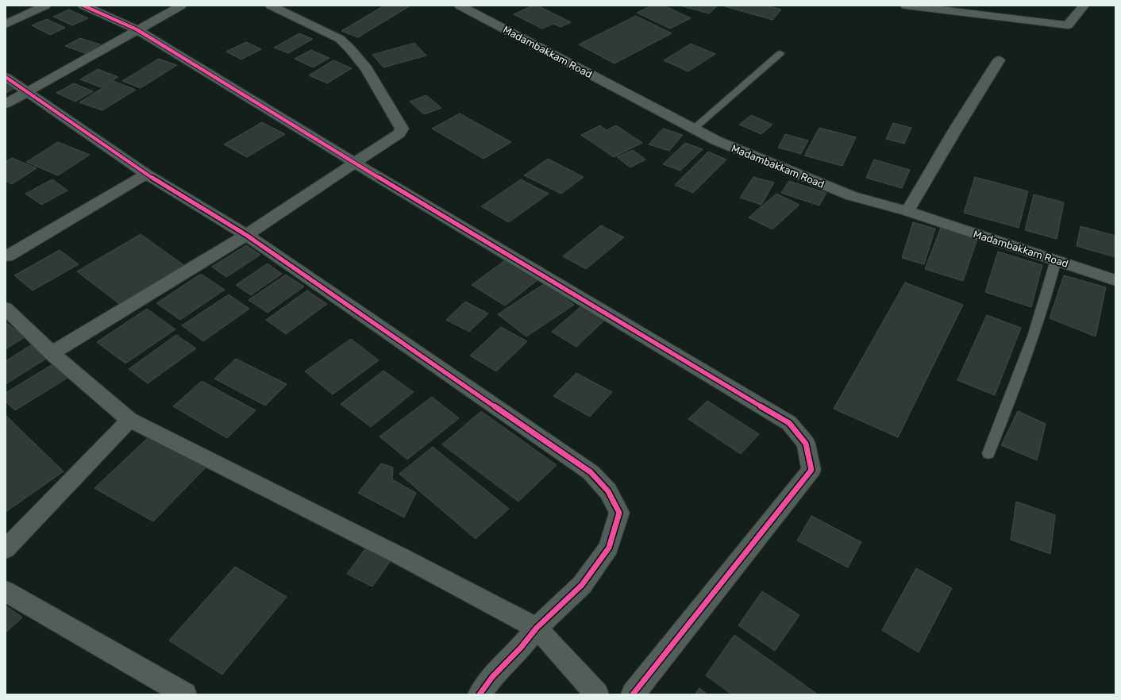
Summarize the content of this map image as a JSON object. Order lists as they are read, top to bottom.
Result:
{
  "streets": {
    "street": ["Madambakkam Road"]
  }
}
